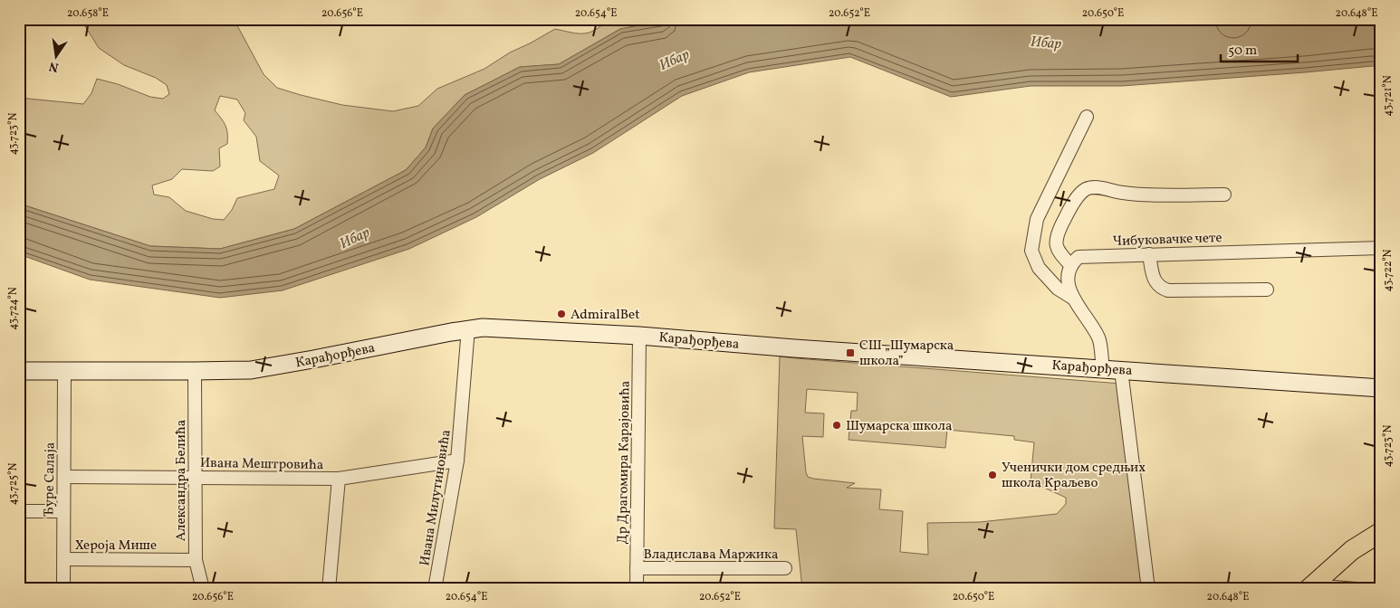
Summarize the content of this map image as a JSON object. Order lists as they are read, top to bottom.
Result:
{
  "streets": {
    "street": [
      "Чибуковачке чете",
      "Карађорђева",
      "Др Драгомира Карајовића",
      "Ивана Мештровића",
      "Ђуре Салаја",
      "Александра Белића",
      "Ивана Милутиновића",
      "Хероја Мише",
      "Владислава Маржика"
    ]
  },
  "crossings": [
    ["Карађорђева", "Др Драгомира Карајовића"],
    ["Карађорђева", "Ђуре Салаја"],
    ["Карађорђева", "Александра Белића"],
    ["Карађорђева", "Ивана Милутиновића"],
    ["Др Драгомира Карајовића", "Владислава Маржика"],
    ["Ивана Мештровића", "Ђуре Салаја"],
    ["Ивана Мештровића", "Александра Белића"],
    ["Ивана Мештровића", "Ивана Милутиновића"],
    ["Ђуре Салаја", "Хероја Мише"],
    ["Александра Белића", "Хероја Мише"]
  ],
  "water": ["Ибар"],
  "places": {
    "other": ["AdmiralBet", "Шумарска школа", "Ученички дом средњих школа Краљево"],
    "transit": ["СШ „Шумарска школа”"]
  },
  "scale_bar": "50 m",
  "north": "bottom",
  "coordinates": [
    "20.658°E",
    "20.656°E",
    "20.654°E",
    "20.652°E",
    "20.650°E",
    "20.648°E",
    "43.721°N",
    "43.723°N",
    "43.722°N",
    "43.724°N",
    "43.725°N"
  ]
}
